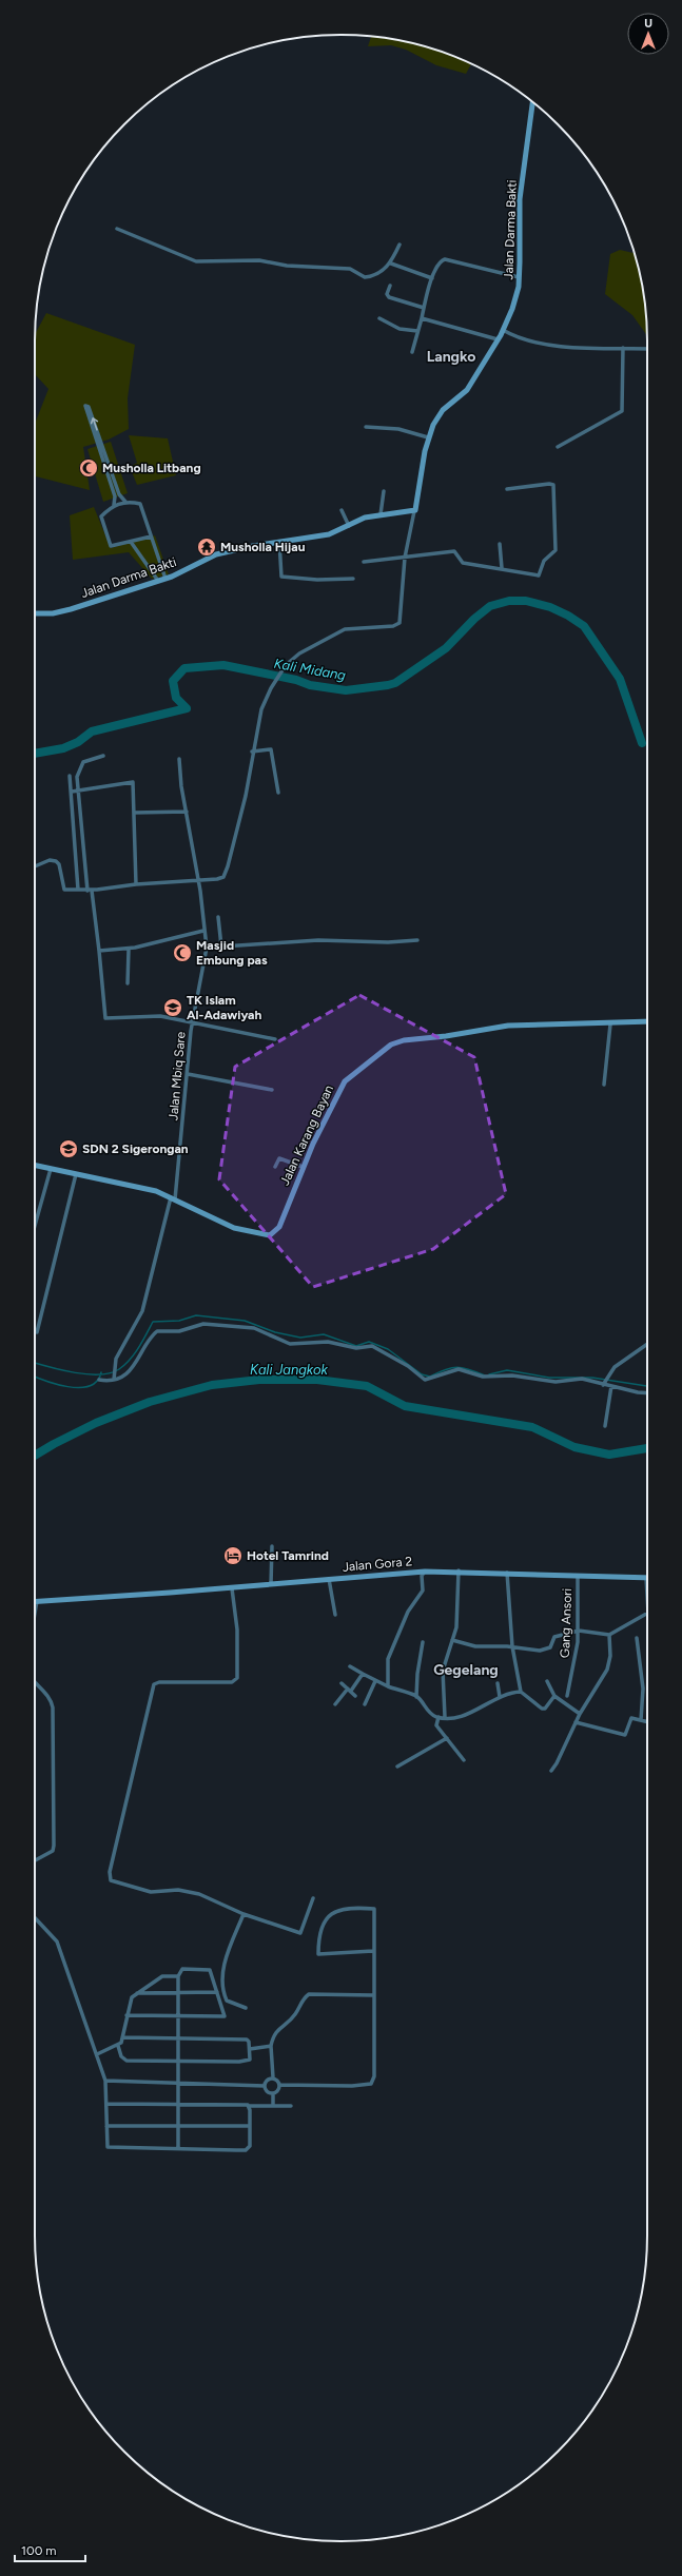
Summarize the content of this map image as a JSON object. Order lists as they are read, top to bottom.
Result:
{
  "streets": {
    "street": [
      "Jalan Darma Bakti",
      "Jalan Mbiq Sare",
      "Jalan Karang Bayan",
      "Jalan Gora 2",
      "Gang Ansori"
    ]
  },
  "crossings": [
    ["Jalan Mbiq Sare", "Jalan Karang Bayan"],
    ["Jalan Gora 2", "Gang Ansori"]
  ],
  "districts": ["Langko", "Gegelang"],
  "water": ["Kali Midang", "Kali Jangkok"],
  "places": {
    "mosque": ["Musholla Litbang", "Masjid Embung pas"],
    "temple": ["Musholla Hijau"],
    "school or university": ["TK Islam Al-Adawiyah", "SDN 2 Sigerongan"],
    "hotel": ["Hotel Tamrind"]
  },
  "scale_bar": "100 m",
  "north": "top"
}
